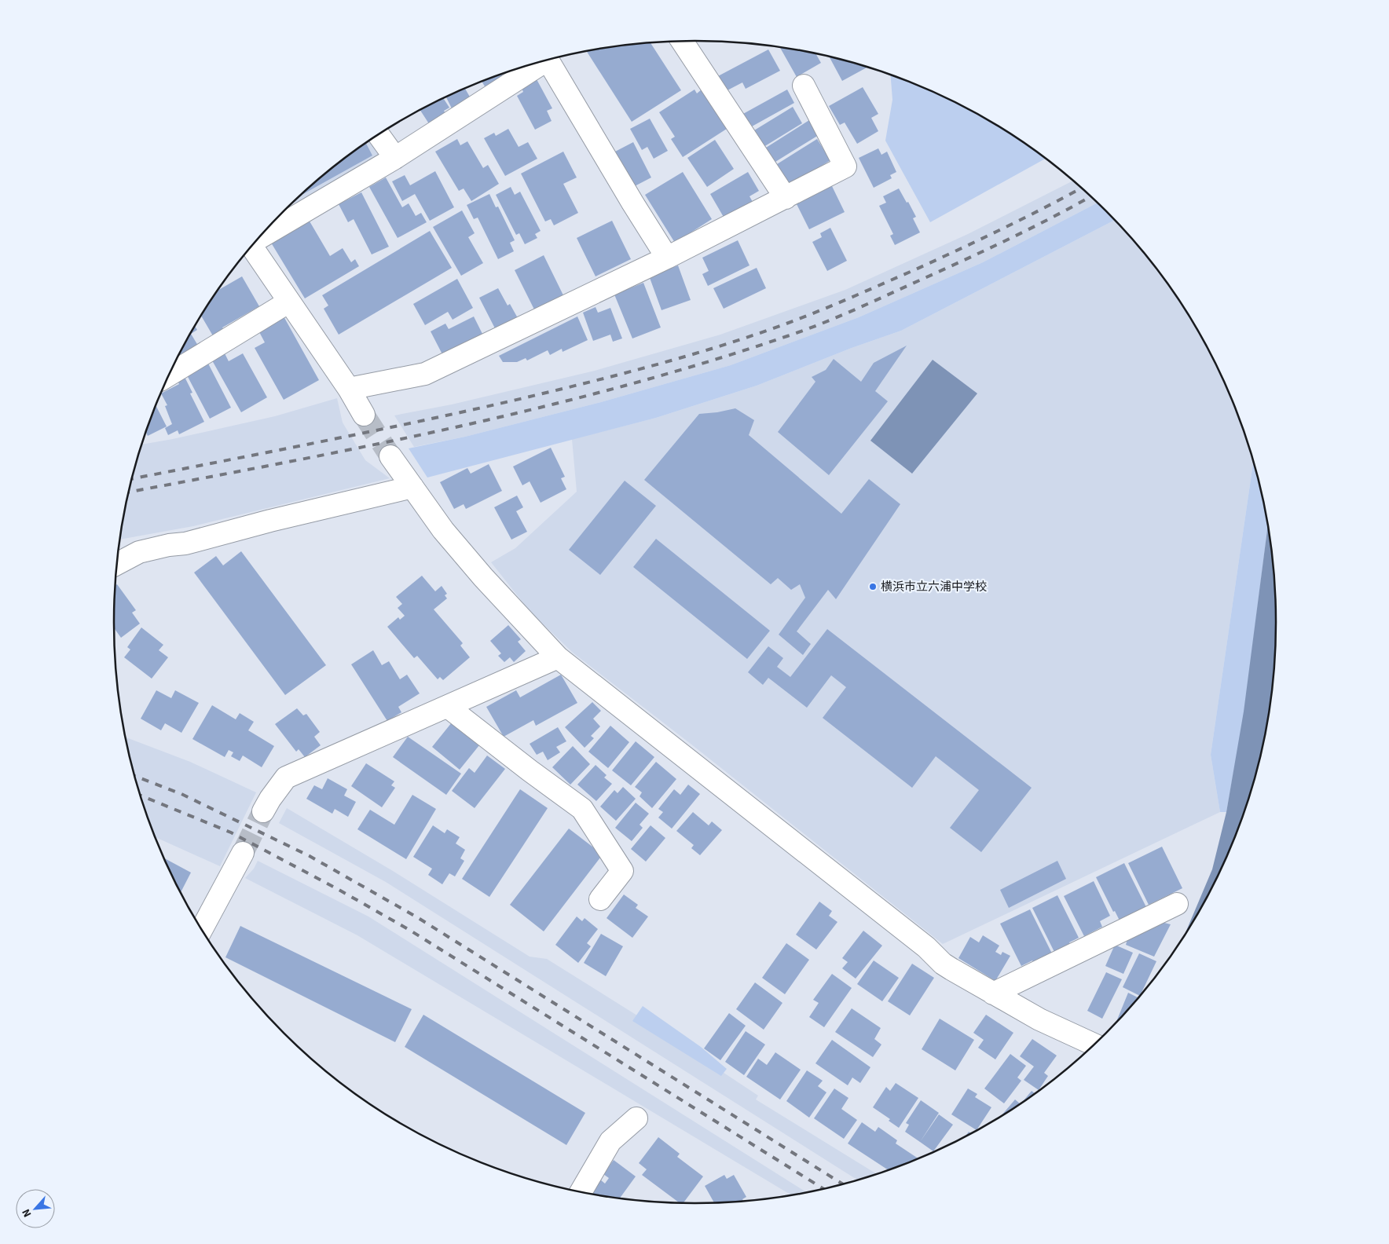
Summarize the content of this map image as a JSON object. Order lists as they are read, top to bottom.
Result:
{
  "places": ["横浜市立六浦中学校"],
  "north": "bottom left"
}
